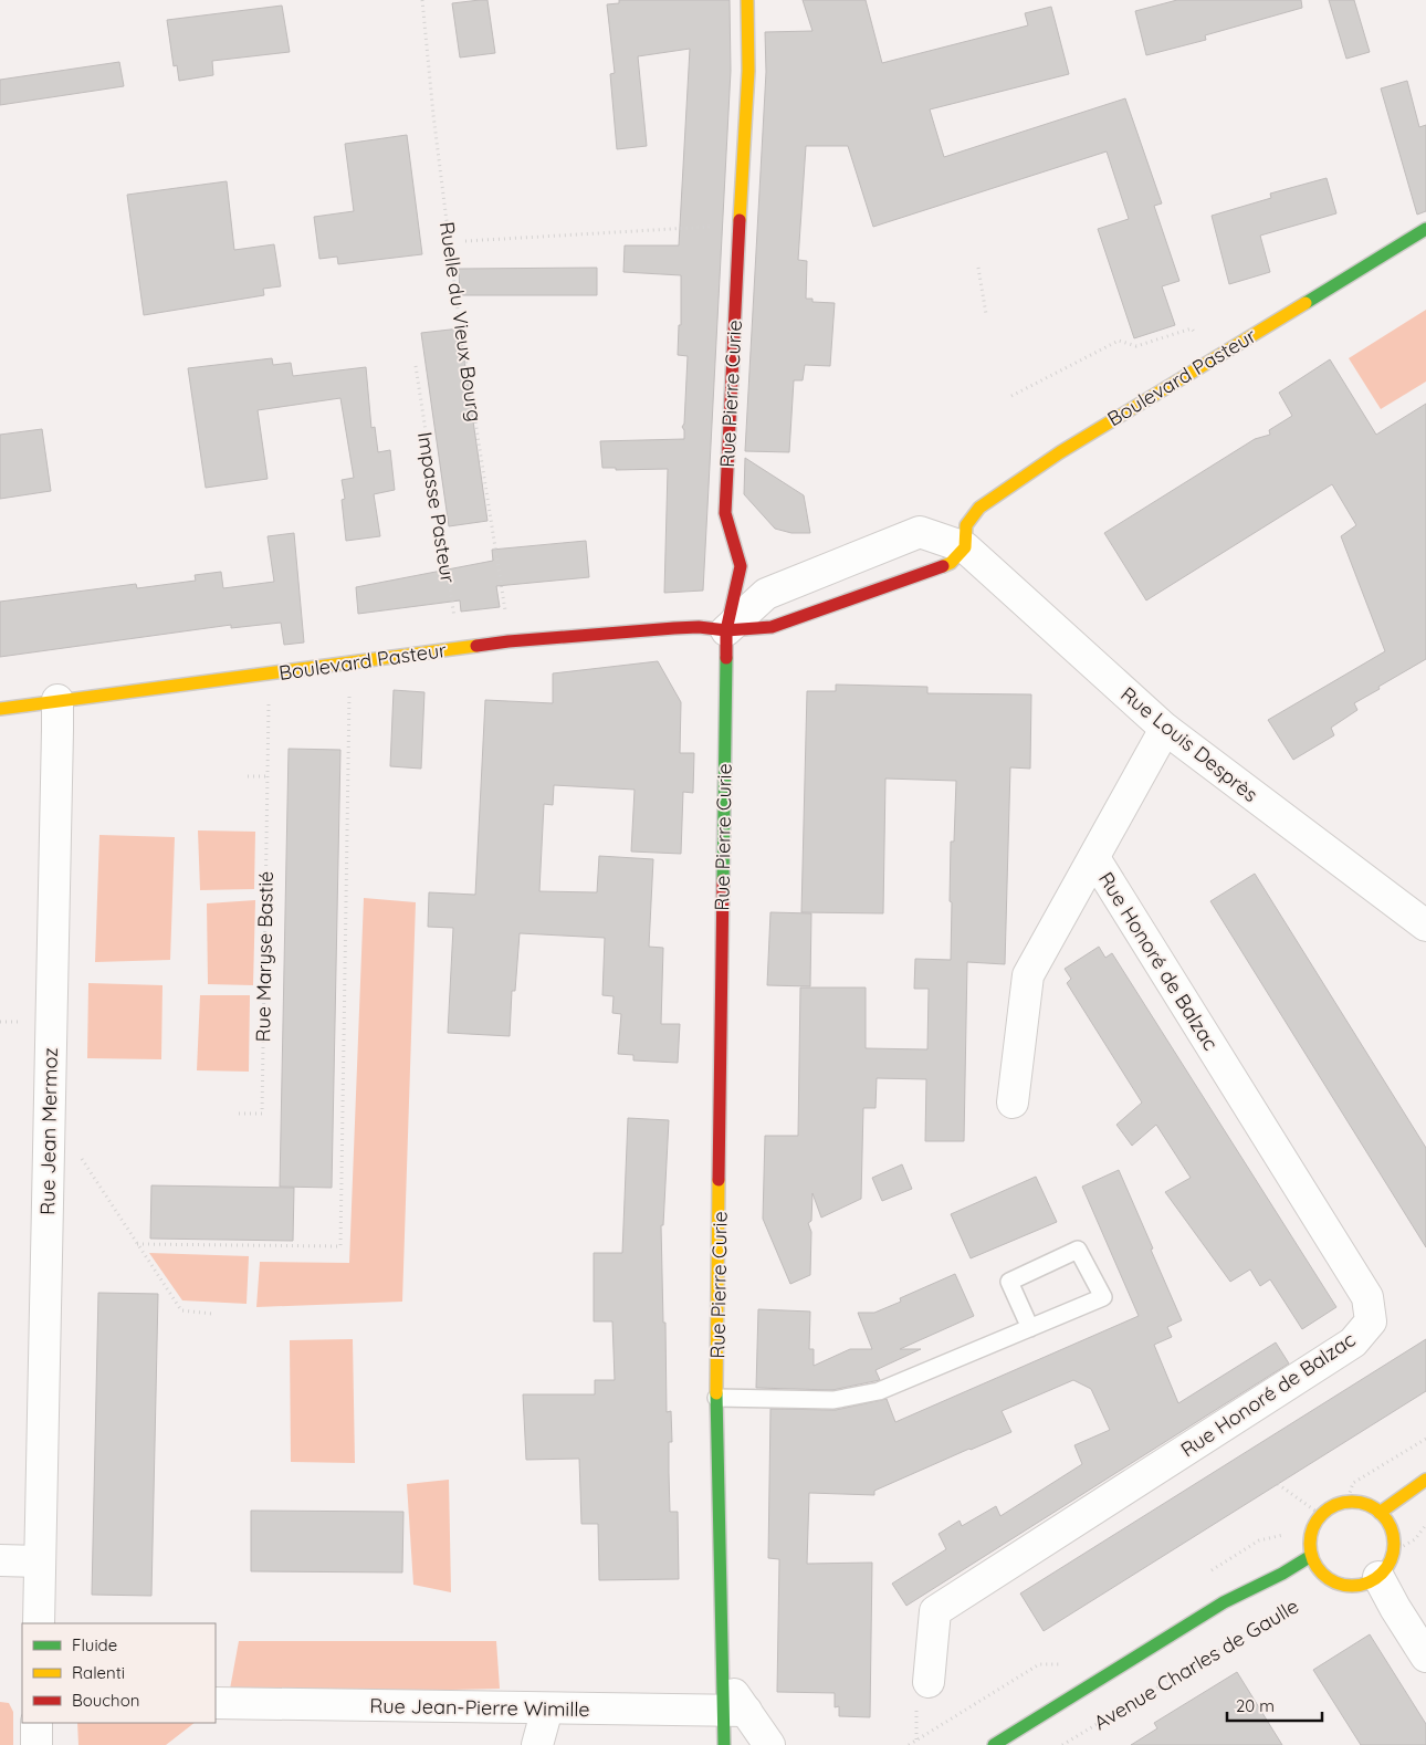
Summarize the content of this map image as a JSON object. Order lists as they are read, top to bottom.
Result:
{
  "streets": {
    "street": [
      "Boulevard Pasteur",
      "Rue Pierre Curie",
      "Rue Louis Desprès",
      "Rue Honoré de Balzac",
      "Rue Jean Mermoz",
      "Rue Jean-Pierre Wimille"
    ],
    "path": [
      "Ruelle du Vieux Bourg",
      "Impasse Pasteur",
      "Rue Maryse Bastié",
      "Avenue Charles de Gaulle"
    ]
  },
  "crossings": [
    ["Ruelle du Vieux Bourg", "Boulevard Pasteur"],
    ["Boulevard Pasteur", "Rue Pierre Curie"],
    ["Boulevard Pasteur", "Impasse Pasteur"],
    ["Boulevard Pasteur", "Rue Louis Desprès"],
    ["Boulevard Pasteur", "Rue Maryse Bastié"],
    ["Boulevard Pasteur", "Rue Jean Mermoz"],
    ["Rue Pierre Curie", "Rue Jean-Pierre Wimille"]
  ],
  "legend": ["Fluide", "Ralenti", "Bouchon"],
  "scale_bar": "20 m"
}
